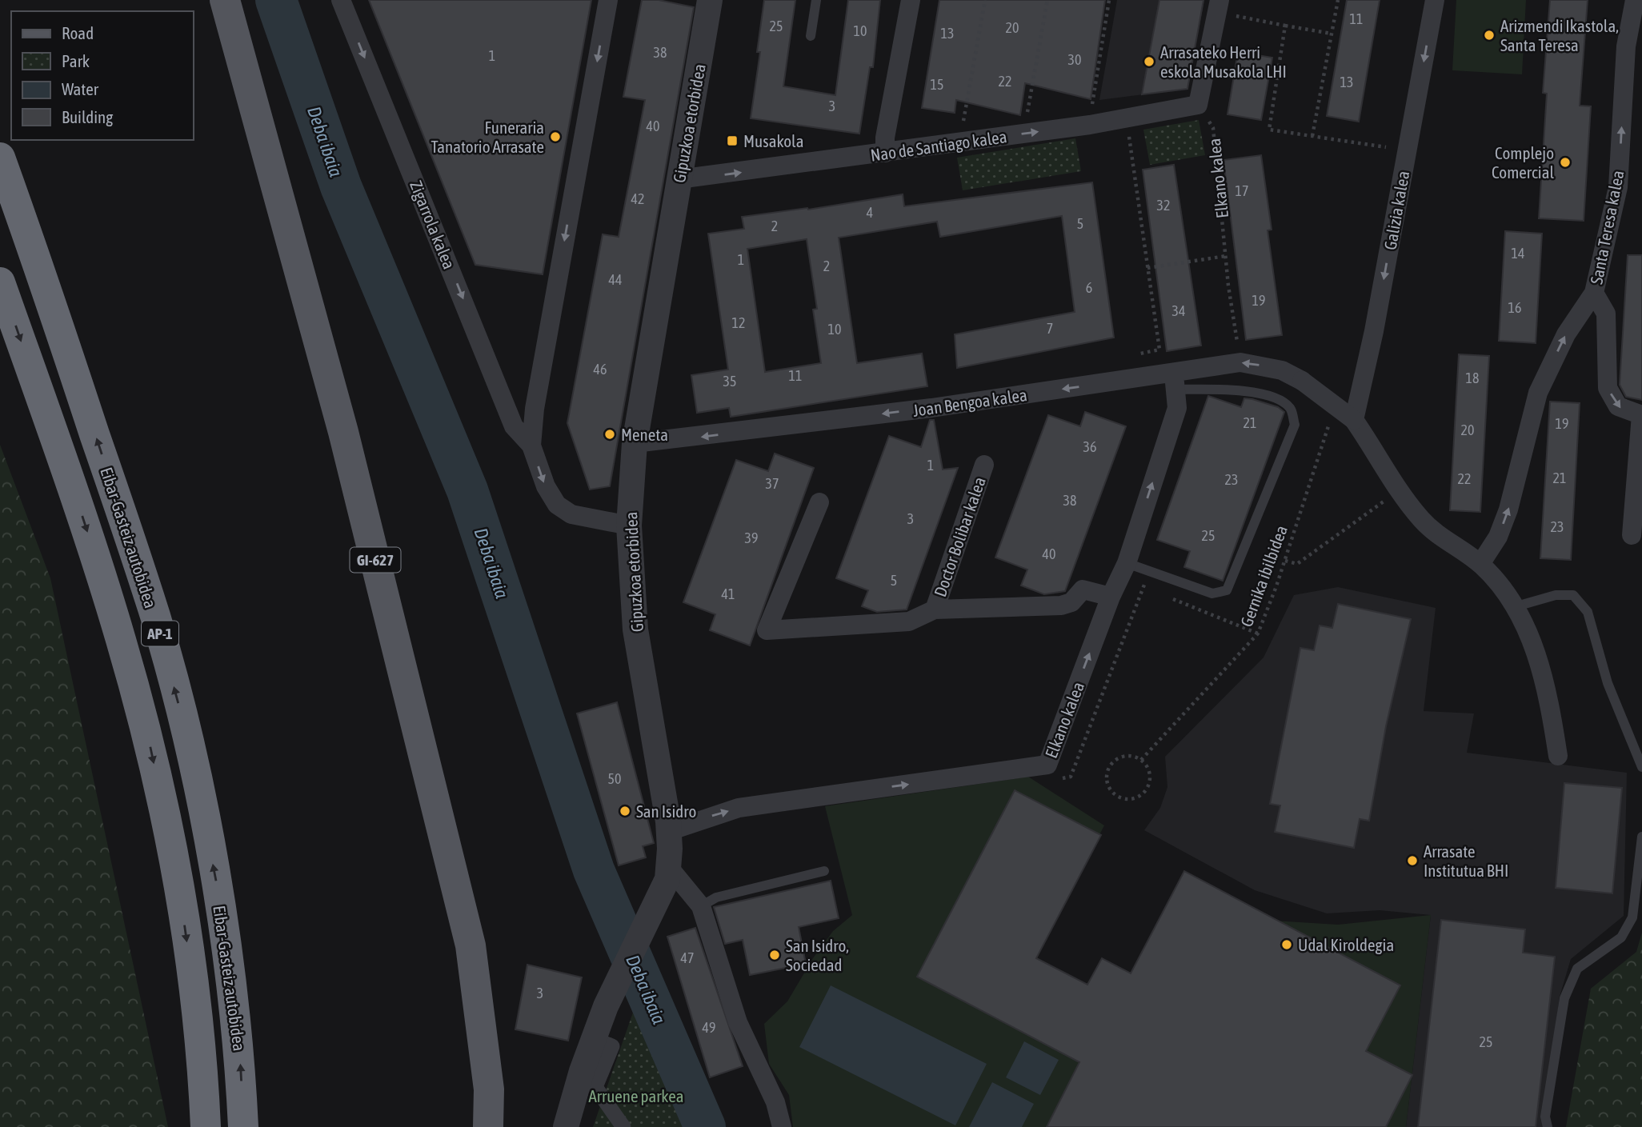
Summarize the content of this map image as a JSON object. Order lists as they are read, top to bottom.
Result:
{
  "streets": {
    "highway": ["Eibar-Gasteiz autobidea", "AP-1"],
    "main road": ["GI-627"],
    "street": [
      "Gipuzkoa etorbidea",
      "Nao de Santiago kalea",
      "Elkano kalea",
      "Galizia kalea",
      "Zigarrola kalea",
      "Santa Teresa kalea",
      "Joan Bengoa kalea",
      "Doctor Bolibar kalea"
    ],
    "path": ["Gernika ibilbidea"]
  },
  "crossings": [
    ["Gipuzkoa etorbidea", "Nao de Santiago kalea"],
    ["Gipuzkoa etorbidea", "Elkano kalea"],
    ["Gipuzkoa etorbidea", "Zigarrola kalea"],
    ["Gipuzkoa etorbidea", "Joan Bengoa kalea"],
    ["Nao de Santiago kalea", "Elkano kalea"],
    ["Elkano kalea", "Joan Bengoa kalea"],
    ["Elkano kalea", "Doctor Bolibar kalea"],
    ["Galizia kalea", "Joan Bengoa kalea"],
    ["Santa Teresa kalea", "Joan Bengoa kalea"]
  ],
  "one_way": [
    "Nao de Santiago kalea",
    "Elkano kalea",
    "Galizia kalea",
    "Zigarrola kalea",
    "Santa Teresa kalea",
    "Joan Bengoa kalea"
  ],
  "water": ["Deba ibaia"],
  "parks": ["Arruene parkea"],
  "places": {
    "other": [
      "Arizmendi Ikastola, Santa Teresa",
      "Arrasateko Herri eskola Musakola LHI",
      "Funeraria Tanatorio Arrasate",
      "Complejo Comercial",
      "Meneta",
      "San Isidro",
      "Arrasate Institutua BHI",
      "Udal Kiroldegia",
      "San Isidro, Sociedad"
    ],
    "transit": ["Musakola"]
  },
  "house_numbers": [
    "11",
    "25",
    "20",
    "10",
    "13",
    "38",
    "1",
    "30",
    "22",
    "13",
    "15",
    "3",
    "40",
    "17",
    "42",
    "32",
    "4",
    "5",
    "2",
    "14",
    "1",
    "2",
    "44",
    "6",
    "19",
    "16",
    "34",
    "12",
    "7",
    "10",
    "46",
    "11",
    "18",
    "35",
    "21",
    "19",
    "20",
    "36",
    "1",
    "21",
    "22",
    "23",
    "37",
    "38",
    "3",
    "23",
    "25",
    "39",
    "40",
    "5",
    "41",
    "50",
    "47",
    "3",
    "49",
    "25"
  ],
  "legend": [
    "Road",
    "Park",
    "Water",
    "Building"
  ]
}
